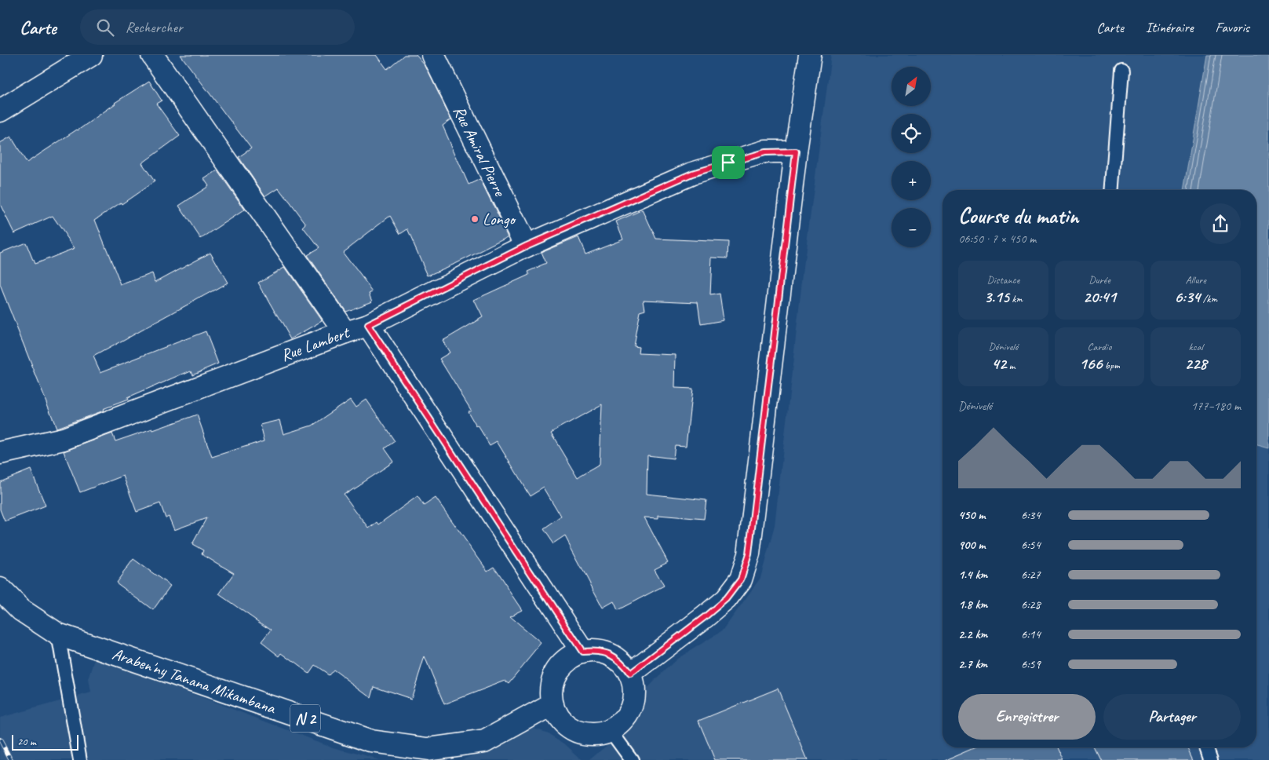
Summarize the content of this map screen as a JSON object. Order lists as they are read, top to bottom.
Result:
{
  "streets": {
    "street": [
      "Rue Amiral Pierre",
      "Rue Lambert",
      "Araben'ny Tanana Mikambana",
      "N 2"
    ]
  },
  "crossings": [
    ["Rue Amiral Pierre", "Rue Lambert"],
    ["Araben'ny Tanana Mikambana", "N 2"]
  ],
  "places": ["Longo"],
  "scale_bar": "20 m",
  "north": "top right",
  "page": {
    "header": "Carte",
    "search": "Rechercher",
    "nav": ["Carte", "Itinéraire", "Favoris"],
    "map_buttons": ["+", "−"],
    "heading": ["Course du matin", "06:50 · 7 × 450 m"],
    "stats": [
      ["Distance", "3.15 km"],
      ["Durée", "20:41"],
      ["Allure", "6:34 /km"],
      ["Dénivelé", "42 m"],
      ["Cardio", "166 bpm"],
      ["kcal", "228"]
    ],
    "chart": ["Dénivelé", "177–180 m"],
    "list": [
      {
        "name": "450 m",
        "note": "6:34"
      },
      {
        "name": "900 m",
        "note": "6:54"
      },
      {
        "name": "1.4 km",
        "note": "6:27"
      },
      {
        "name": "1.8 km",
        "note": "6:28"
      },
      {
        "name": "2.2 km",
        "note": "6:14"
      },
      {
        "name": "2.7 km",
        "note": "6:59"
      }
    ],
    "buttons": ["Enregistrer", "Partager"],
    "scale": "20 m"
  }
}
